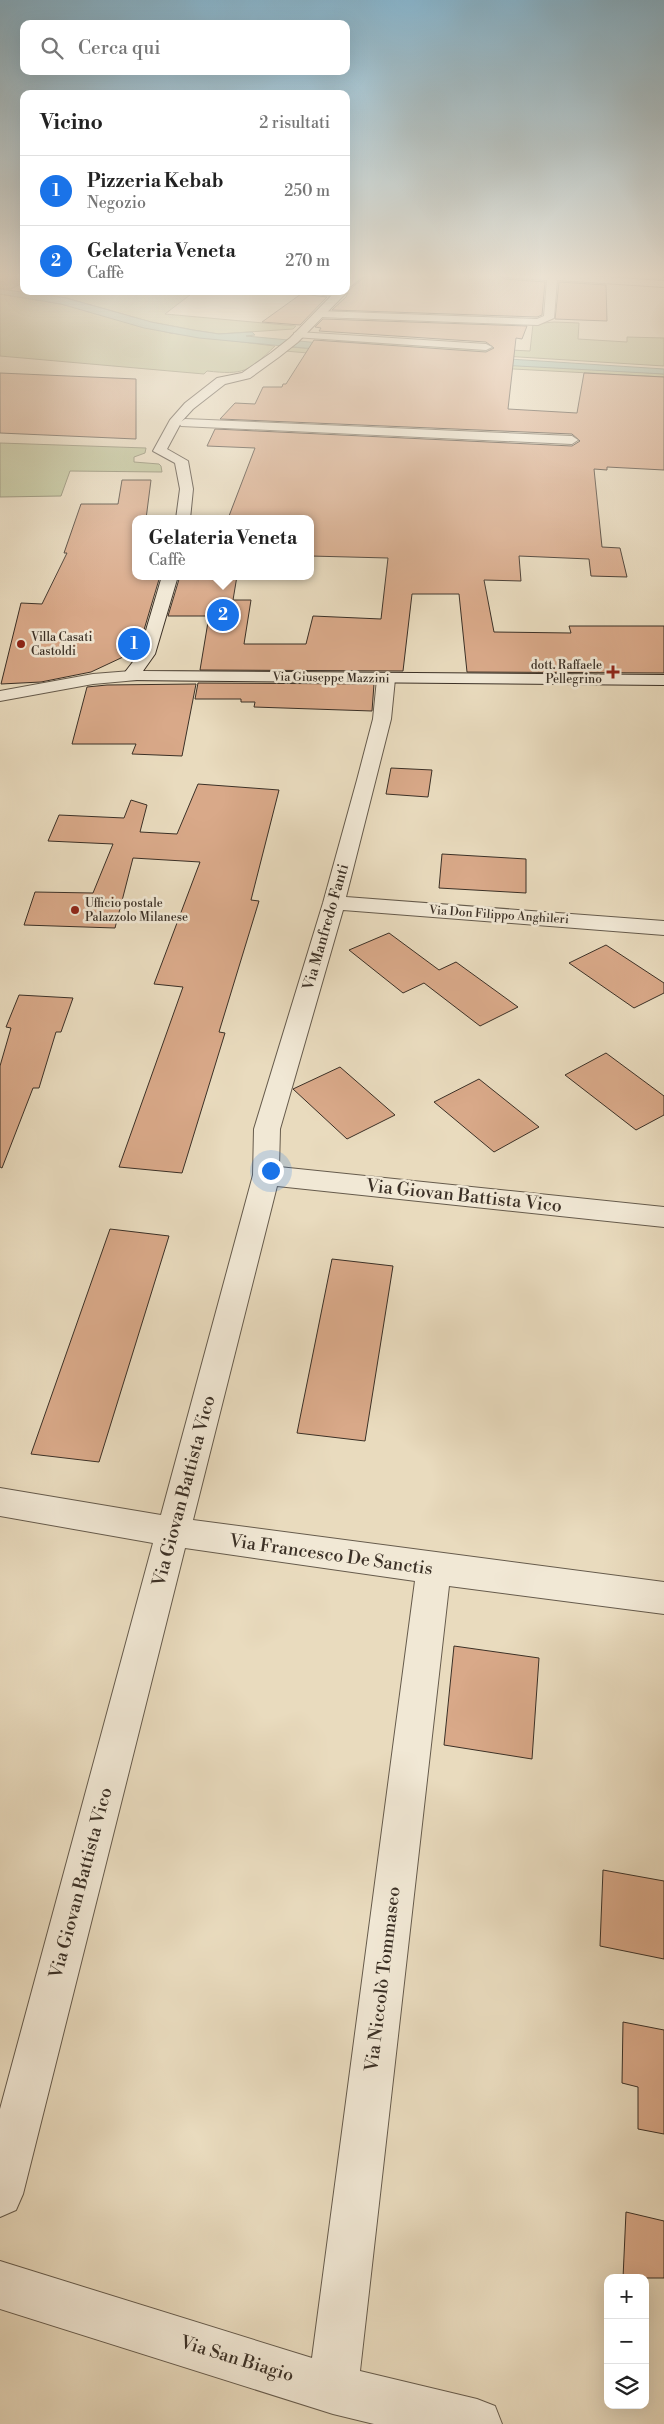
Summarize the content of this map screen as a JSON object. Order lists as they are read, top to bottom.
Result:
{
  "streets": {
    "street": [
      "Via Giuseppe Mazzini",
      "Via Don Filippo Anghileri",
      "Via Manfredo Fanti",
      "Via Giovan Battista Vico",
      "Via Francesco De Sanctis",
      "Via Niccolò Tommaseo",
      "Via San Biagio"
    ]
  },
  "crossings": [
    ["Via Giuseppe Mazzini", "Via Manfredo Fanti"],
    ["Via Don Filippo Anghileri", "Via Manfredo Fanti"],
    ["Via Manfredo Fanti", "Via Giovan Battista Vico"],
    ["Via Giovan Battista Vico", "Via Francesco De Sanctis"],
    ["Via Francesco De Sanctis", "Via Niccolò Tommaseo"],
    ["Via Niccolò Tommaseo", "Via San Biagio"]
  ],
  "places": {
    "other": ["Villa Casati Castoldi", "Ufficio postale Palazzolo Milanese"],
    "health": ["dott. Raffaele Pellegrino"]
  },
  "page": {
    "search": "Cerca qui",
    "heading": ["Vicino", "2 risultati"],
    "list": [
      {
        "mark": "1",
        "name": "Pizzeria Kebab",
        "note": "Negozio",
        "value": "250 m"
      },
      {
        "mark": "2",
        "name": "Gelateria Veneta",
        "note": "Caffè",
        "value": "270 m"
      }
    ],
    "popup": ["Gelateria Veneta", "Caffè"],
    "pins": ["2", "1"],
    "map_buttons": ["+", "−"]
  }
}
